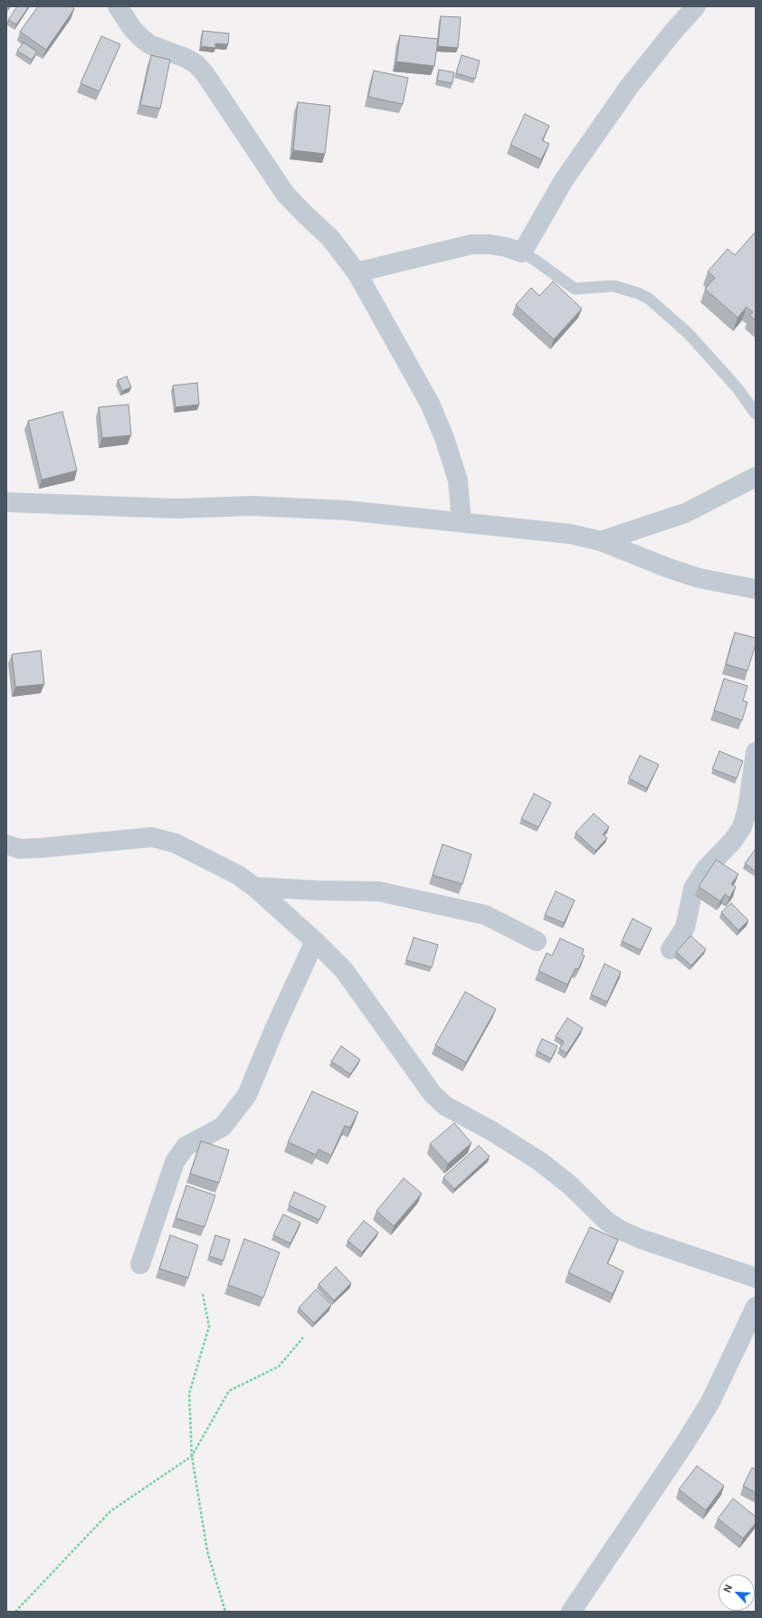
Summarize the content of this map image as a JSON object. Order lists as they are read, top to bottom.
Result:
{
  "north": "top left"
}
